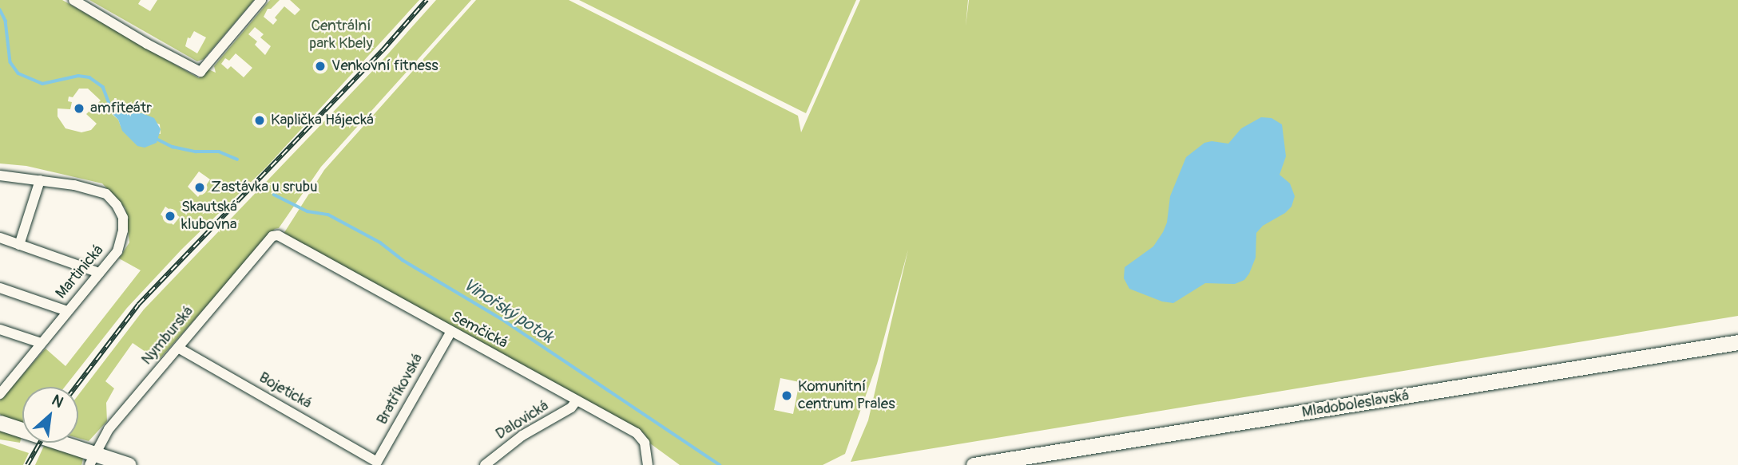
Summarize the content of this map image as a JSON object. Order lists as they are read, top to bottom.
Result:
{
  "streets": {
    "main road": ["Mladoboleslavská"],
    "street": [
      "Martinická",
      "Semčická",
      "Nymburská",
      "Bratříkovská",
      "Bojetická",
      "Dalovická"
    ]
  },
  "crossings": [
    ["Semčická", "Nymburská"],
    ["Semčická", "Bratříkovská"],
    ["Semčická", "Dalovická"],
    ["Nymburská", "Bojetická"],
    ["Bratříkovská", "Bojetická"]
  ],
  "water": ["Vinořský potok"],
  "parks": ["Centrální park Kbely"],
  "places": [
    "Venkovní fitness",
    "amfiteátr",
    "Kaplička Hájecká",
    "Zastávka u srubu",
    "Skautská klubovna",
    "Komunitní centrum Prales"
  ],
  "north": "top right"
}
